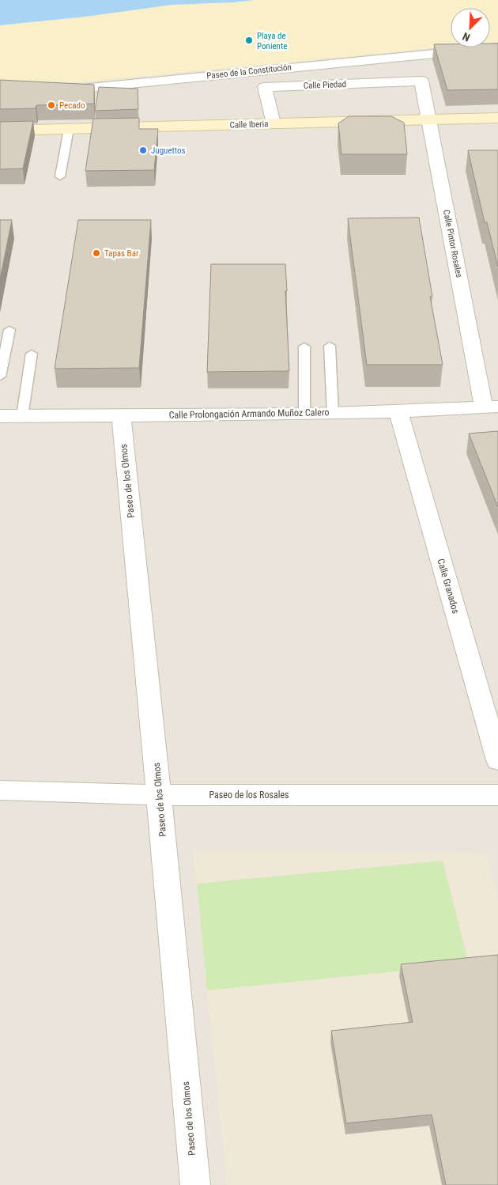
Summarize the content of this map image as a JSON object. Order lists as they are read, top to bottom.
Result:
{
  "streets": {
    "main road": ["Calle Iberia"],
    "street": [
      "Paseo de la Constitución",
      "Calle Piedad",
      "Calle Pintor Rosales",
      "Calle Prolongación Armando Muñoz Calero",
      "Paseo de los Olmos",
      "Calle Granados",
      "Paseo de los Rosales"
    ]
  },
  "crossings": [
    ["Paseo de la Constitución", "Calle Piedad"],
    ["Calle Piedad", "Calle Pintor Rosales"],
    ["Calle Iberia", "Calle Pintor Rosales"],
    ["Calle Pintor Rosales", "Calle Prolongación Armando Muñoz Calero"],
    ["Calle Prolongación Armando Muñoz Calero", "Paseo de los Olmos"],
    ["Calle Prolongación Armando Muñoz Calero", "Calle Granados"],
    ["Paseo de los Olmos", "Paseo de los Rosales"]
  ],
  "places": [
    "Playa de Poniente",
    "Pecado",
    "Juguettos",
    "Tapas Bar"
  ],
  "north": "bottom left"
}
